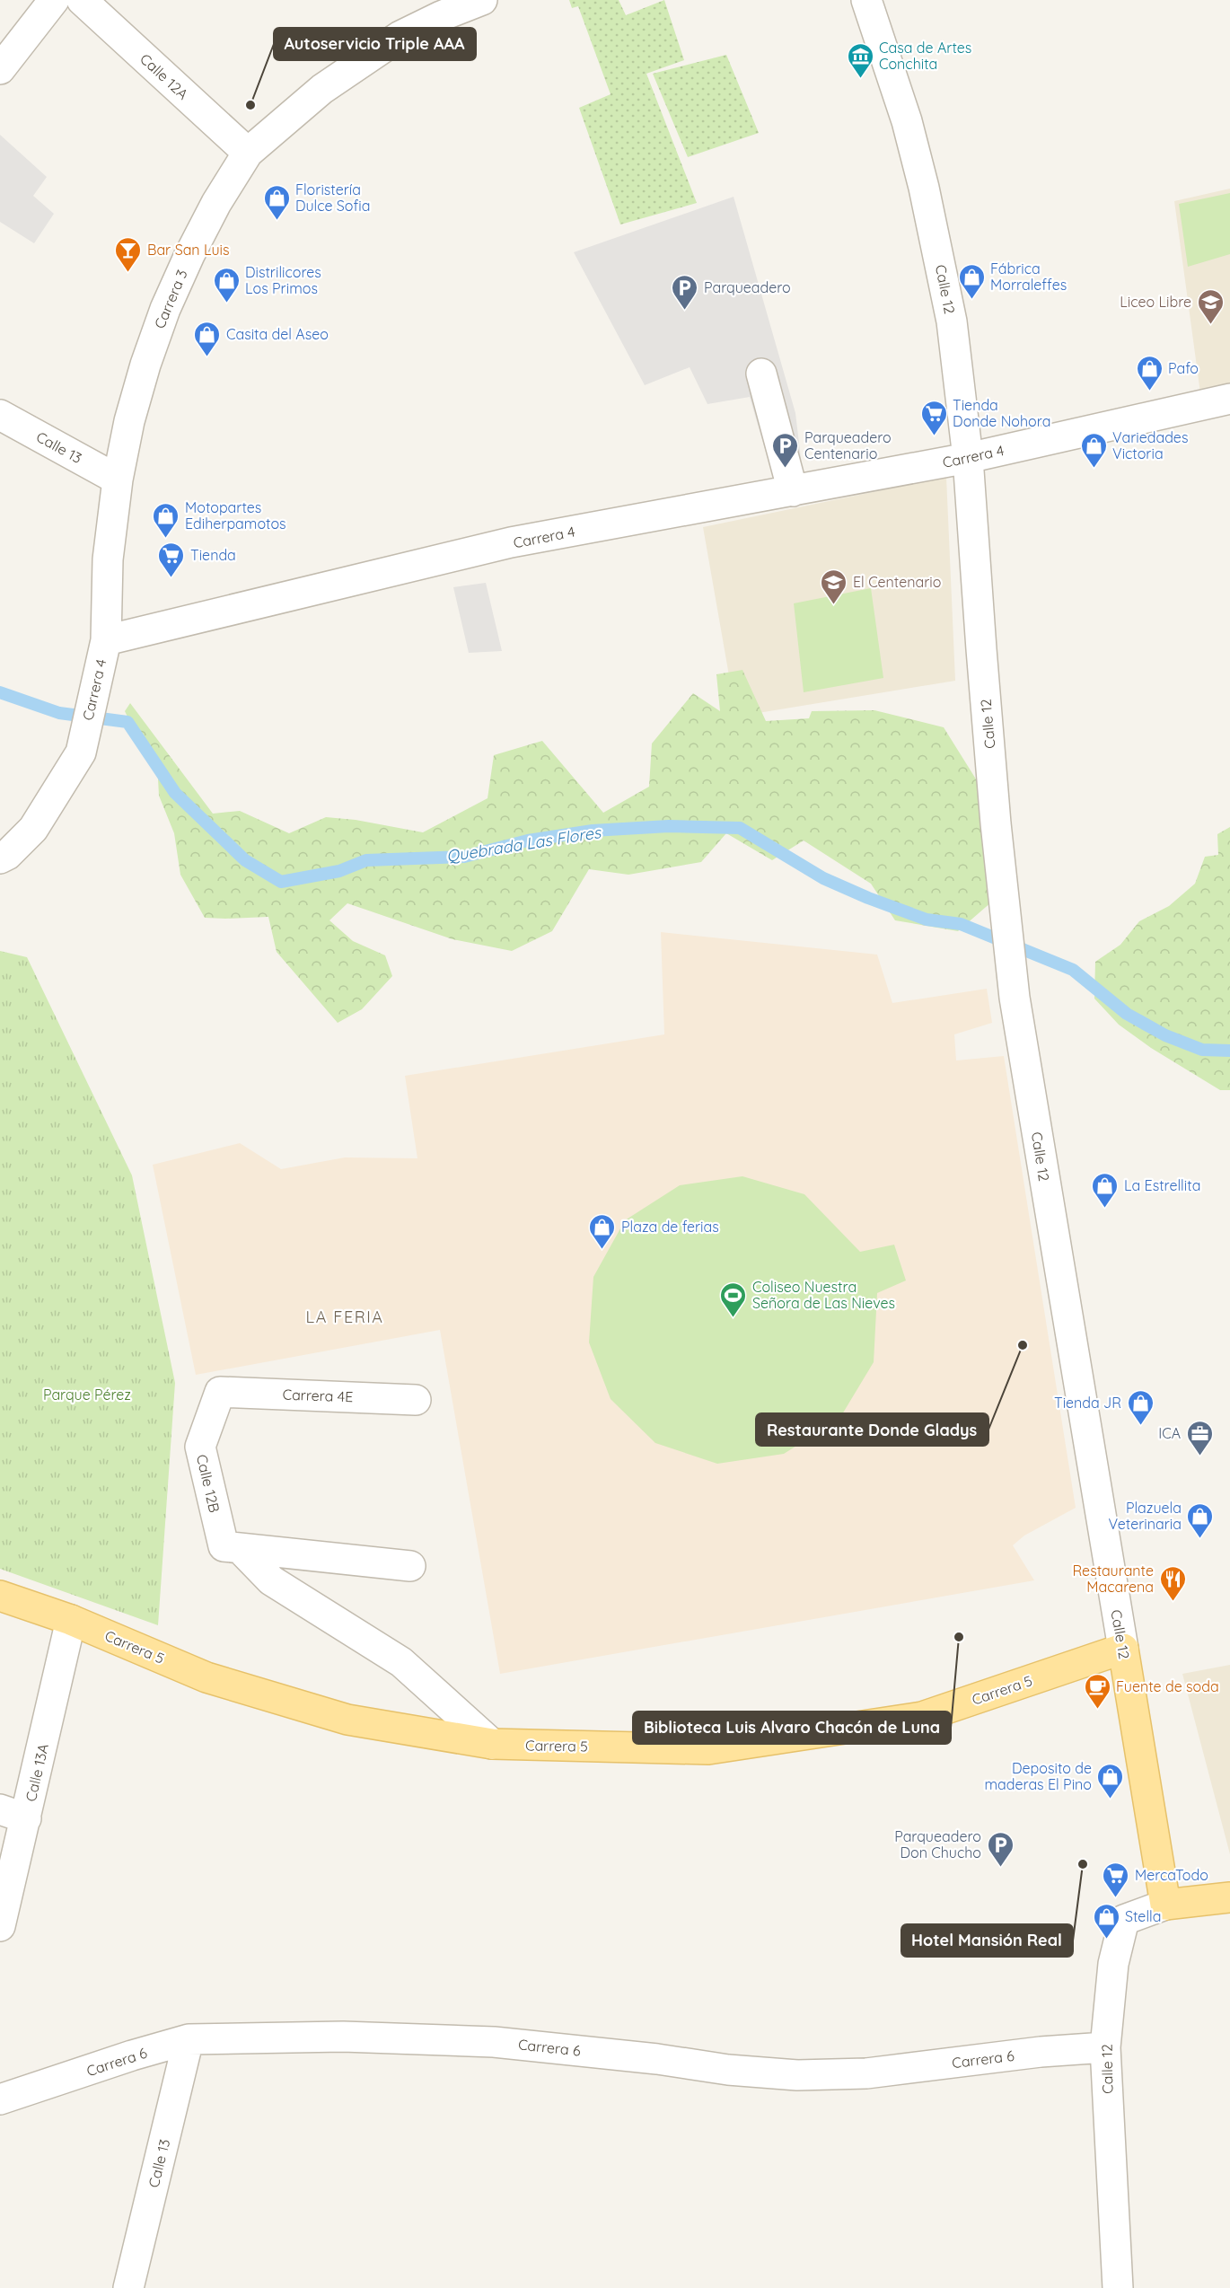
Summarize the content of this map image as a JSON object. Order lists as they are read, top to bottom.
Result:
{
  "streets": {
    "main road": ["Calle 12", "Carrera 5"],
    "street": [
      "Calle 12A",
      "Carrera 3",
      "Calle 13",
      "Carrera 4",
      "Carrera 4E",
      "Calle 12B",
      "Calle 13A",
      "Carrera 6"
    ]
  },
  "crossings": [
    ["Calle 12A", "Carrera 3"],
    ["Calle 12", "Carrera 4"],
    ["Calle 12", "Carrera 5"],
    ["Calle 12", "Carrera 6"],
    ["Carrera 3", "Calle 13"],
    ["Carrera 3", "Carrera 4"],
    ["Calle 13", "Carrera 6"],
    ["Carrera 4E", "Calle 12B"],
    ["Carrera 5", "Calle 13A"]
  ],
  "districts": ["LA FERIA"],
  "water": ["Quebrada Las Flores"],
  "parks": ["Parque Pérez"],
  "places": {
    "museum": ["Casa de Artes Conchita"],
    "other": [
      "Autoservicio Triple AAA",
      "Restaurante Donde Gladys",
      "Biblioteca Luis Alvaro Chacón de Luna",
      "Hotel Mansión Real"
    ],
    "shop": [
      "Floristería Dulce Sofia",
      "Fábrica Morraleffes",
      "Distrilicores Los Primos",
      "Casita del Aseo",
      "Pafo",
      "Variedades Victoria",
      "Motopartes Ediherpamotos",
      "La Estrellita",
      "Plaza de ferias",
      "Tienda JR",
      "Plazuela Veterinaria",
      "Deposito de maderas El Pino",
      "Stella"
    ],
    "bar": ["Bar San Luis"],
    "parking": ["Parqueadero", "Parqueadero Centenario", "Parqueadero Don Chucho"],
    "school or university": ["Liceo Libre", "El Centenario"],
    "supermarket": ["Tienda Donde Nohora", "Tienda", "MercaTodo"],
    "sports": ["Coliseo Nuestra Señora de Las Nieves"],
    "office": ["ICA"],
    "restaurant": ["Restaurante Macarena"],
    "cafe": ["Fuente de soda"]
  }
}
